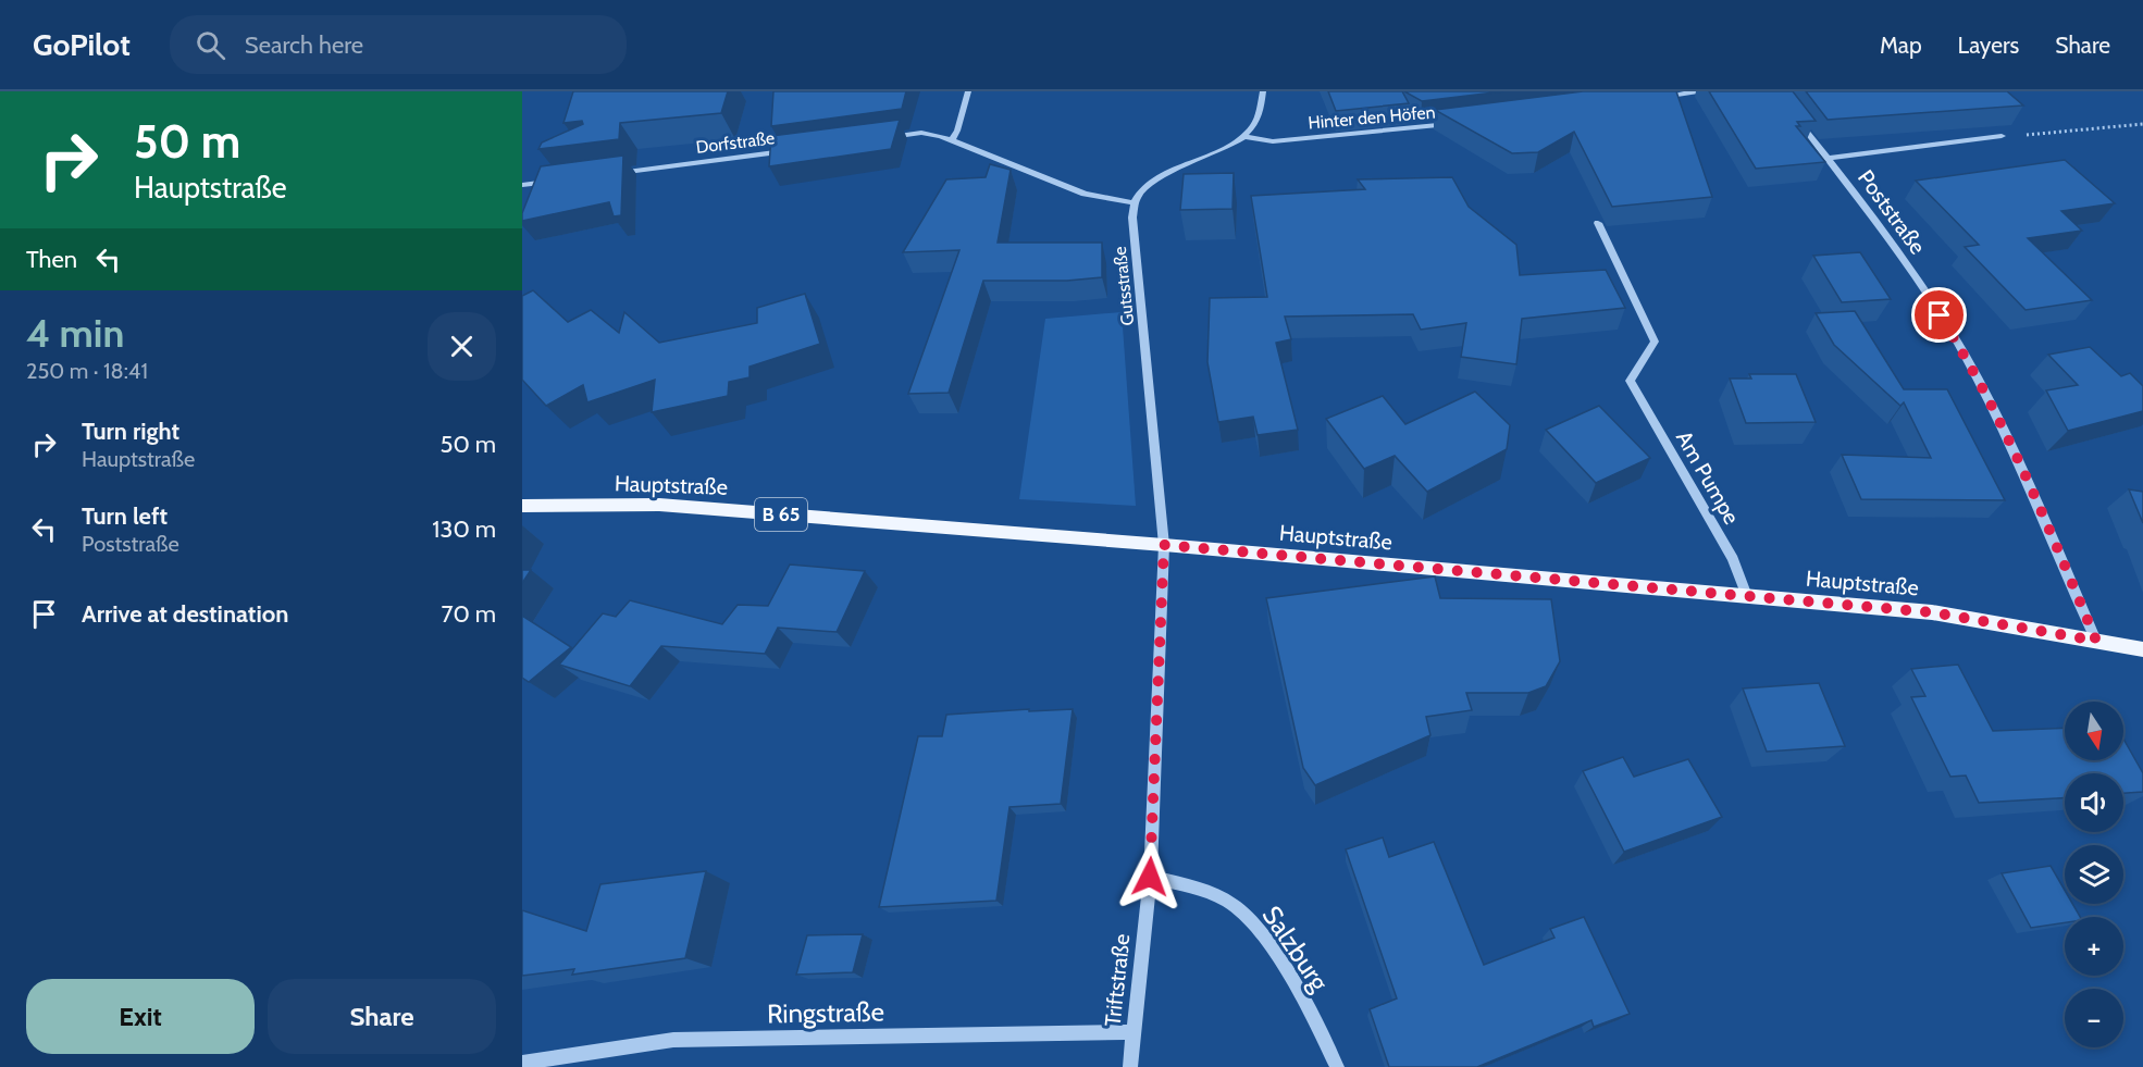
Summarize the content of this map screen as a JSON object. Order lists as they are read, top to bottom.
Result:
{
  "streets": {
    "main road": ["Hauptstraße", "B 65"],
    "street": [
      "Hinter den Höfen",
      "Dorfstraße",
      "Poststraße",
      "Gutsstraße",
      "Am Pumpe",
      "Salzburg",
      "Triftstraße",
      "Ringstraße"
    ]
  },
  "crossings": [
    ["Poststraße", "Hauptstraße"],
    ["Gutsstraße", "Hauptstraße"],
    ["Gutsstraße", "Triftstraße"],
    ["Am Pumpe", "Hauptstraße"],
    ["Hauptstraße", "Triftstraße"],
    ["Salzburg", "Triftstraße"],
    ["Triftstraße", "Ringstraße"]
  ],
  "north": "bottom",
  "page": {
    "header": "GoPilot",
    "search": "Search here",
    "nav": ["Map", "Layers", "Share"],
    "turn": ["50 m", "Hauptstraße"],
    "then": "Then",
    "heading": ["4 min", "250 m · 18:41"],
    "list": [
      {
        "name": "Turn right",
        "note": "Hauptstraße",
        "value": "50 m"
      },
      {
        "name": "Turn left",
        "note": "Poststraße",
        "value": "130 m"
      },
      {
        "name": "Arrive at destination",
        "value": "70 m"
      }
    ],
    "map_buttons": ["+", "−"],
    "buttons": ["Exit", "Share"]
  }
}
